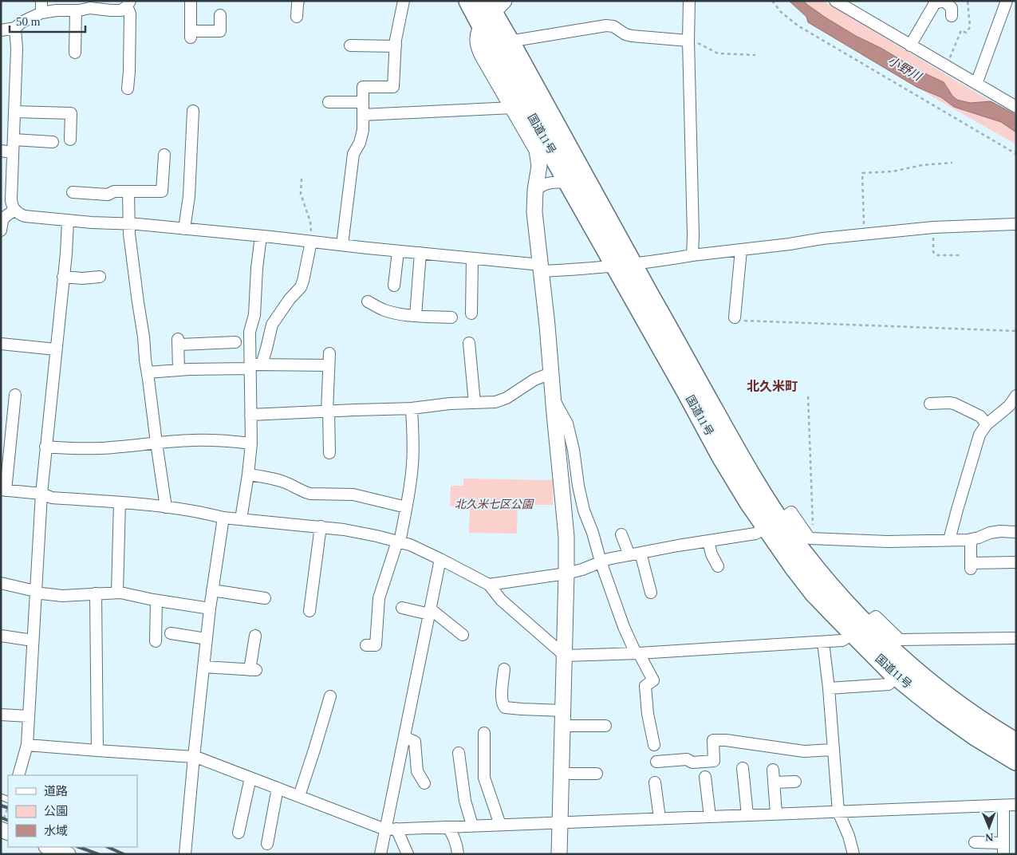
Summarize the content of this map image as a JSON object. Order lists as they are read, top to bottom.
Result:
{
  "streets": {
    "highway": ["国道11号"]
  },
  "districts": ["北久米町"],
  "water": ["小野川"],
  "parks": ["北久米七区公園"],
  "legend": ["道路", "公園", "水域"],
  "scale_bar": "50 m",
  "north": "bottom"
}
